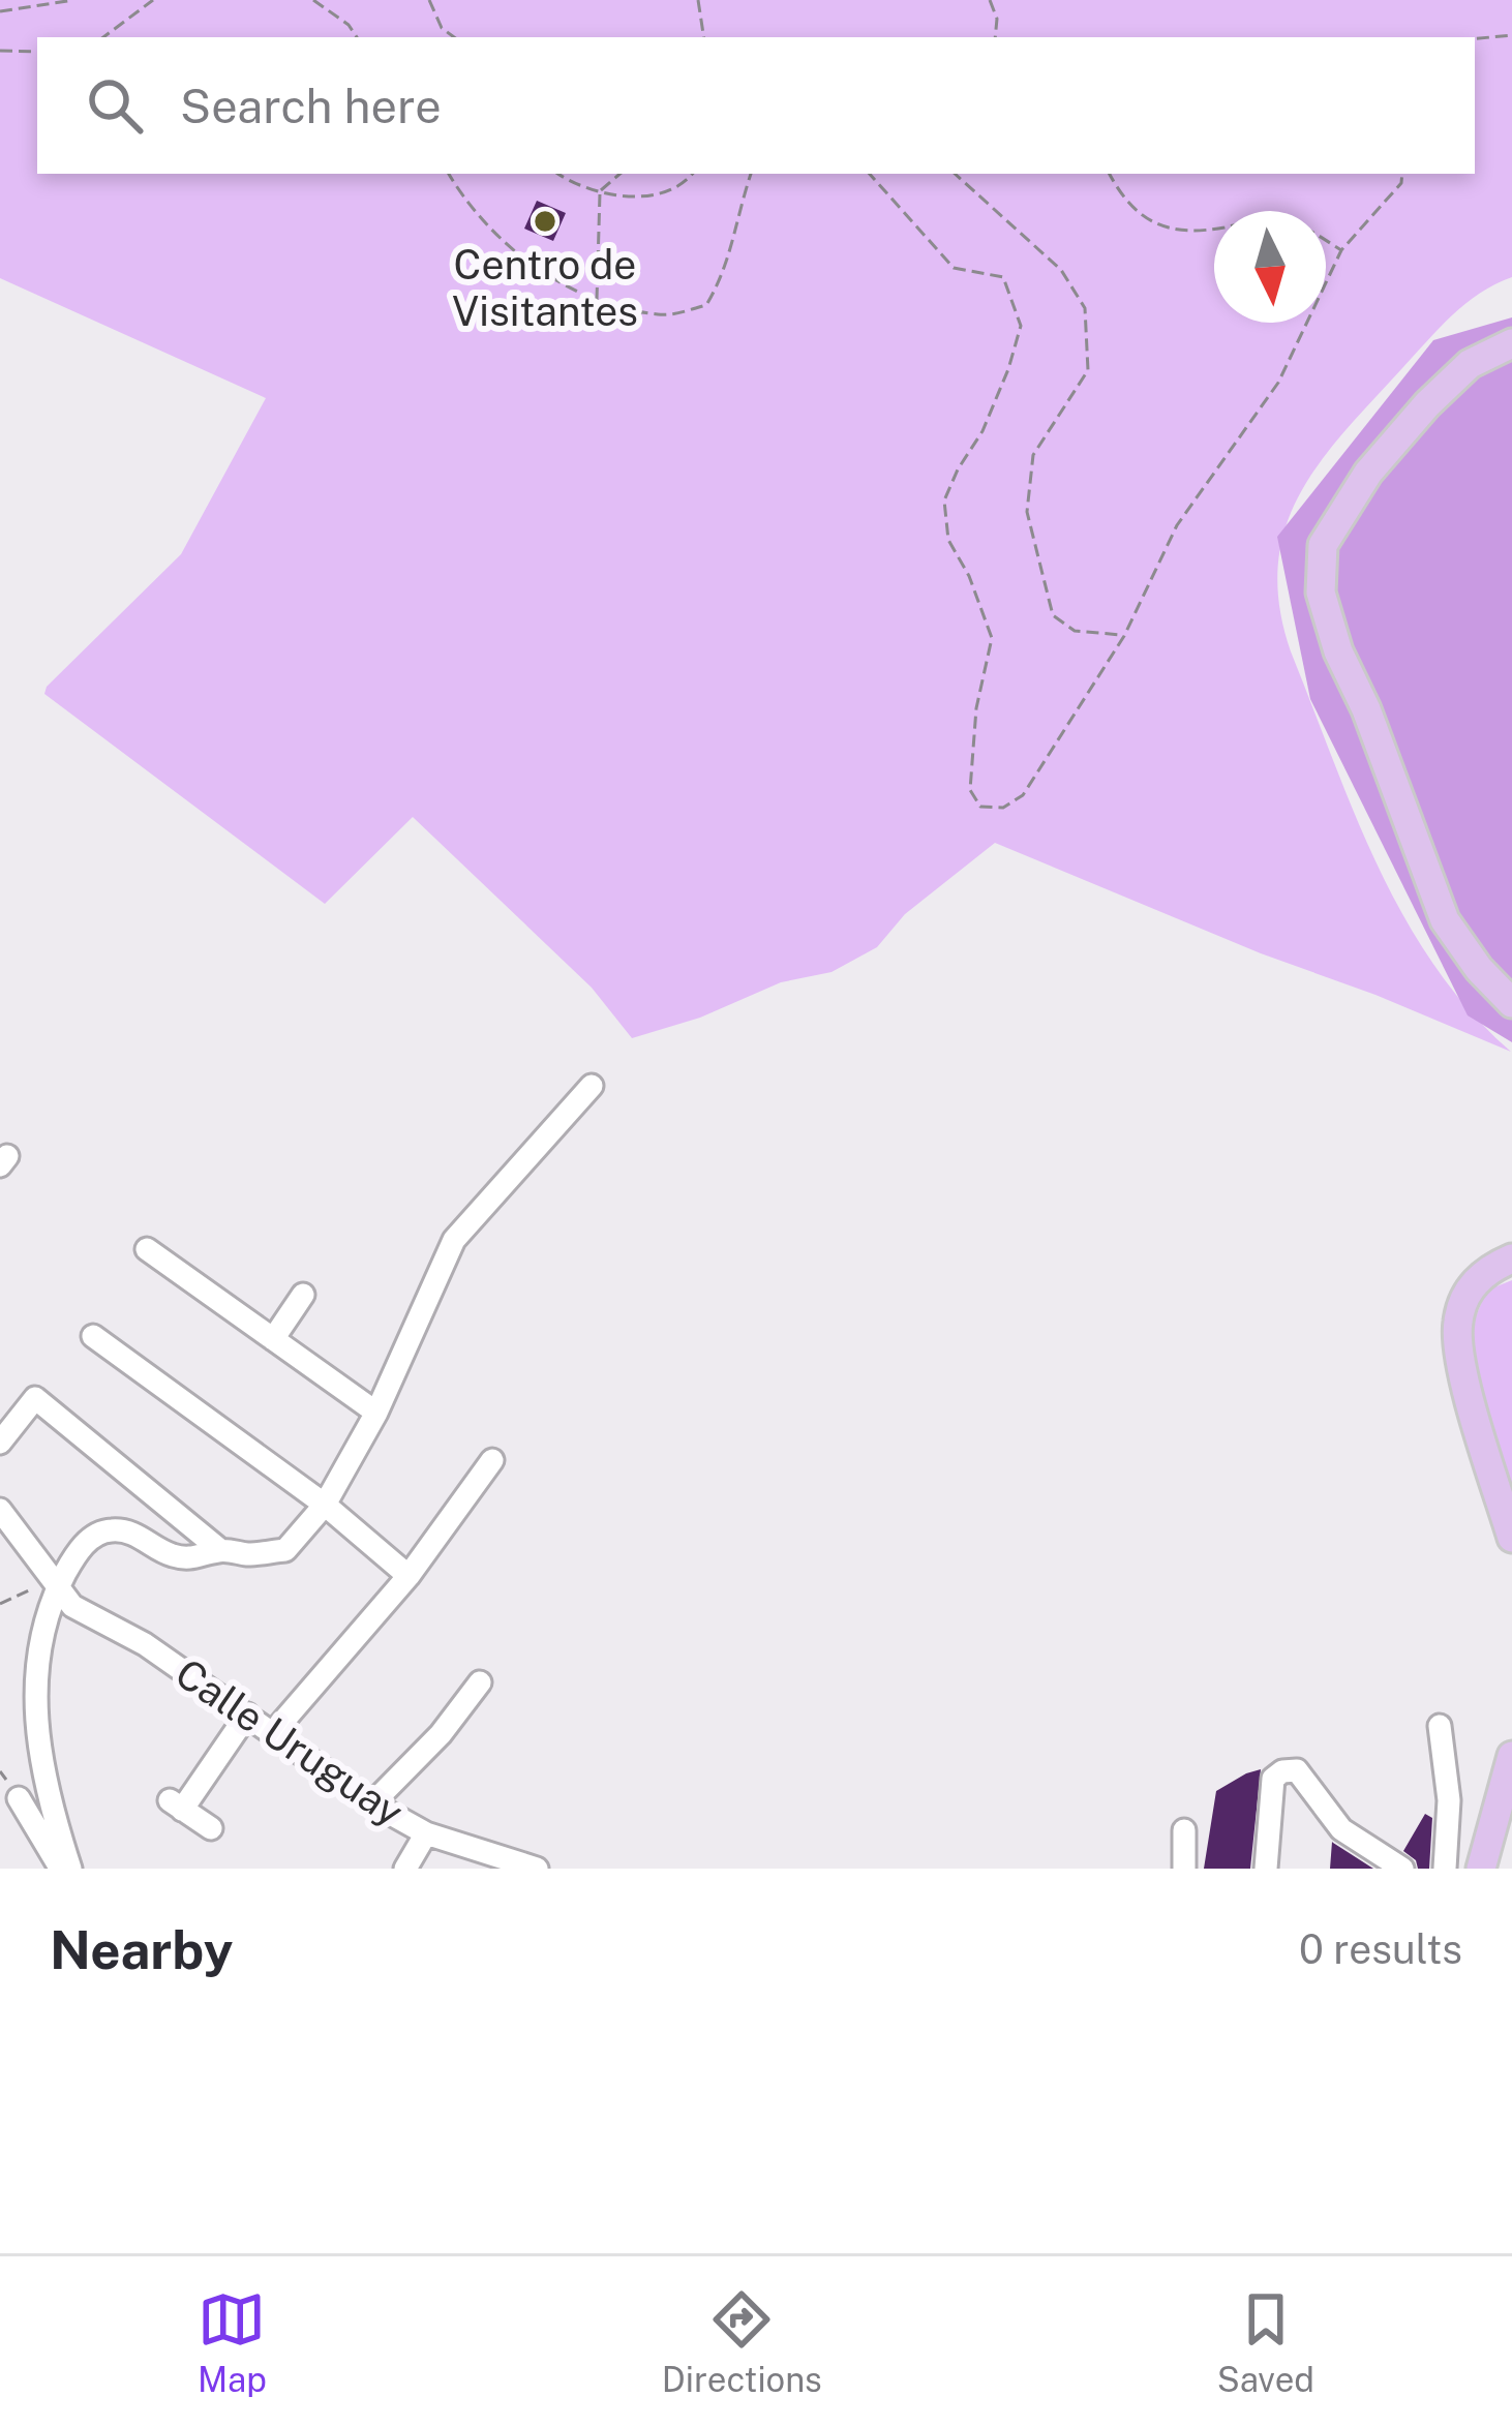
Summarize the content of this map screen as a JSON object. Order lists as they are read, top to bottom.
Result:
{
  "streets": {
    "street": ["Calle Uruguay"]
  },
  "places": ["Centro de Visitantes"],
  "north": "bottom",
  "page": {
    "search": "Search here",
    "heading": ["Nearby", "0 results"],
    "nav": ["Map", "Directions", "Saved"]
  }
}
